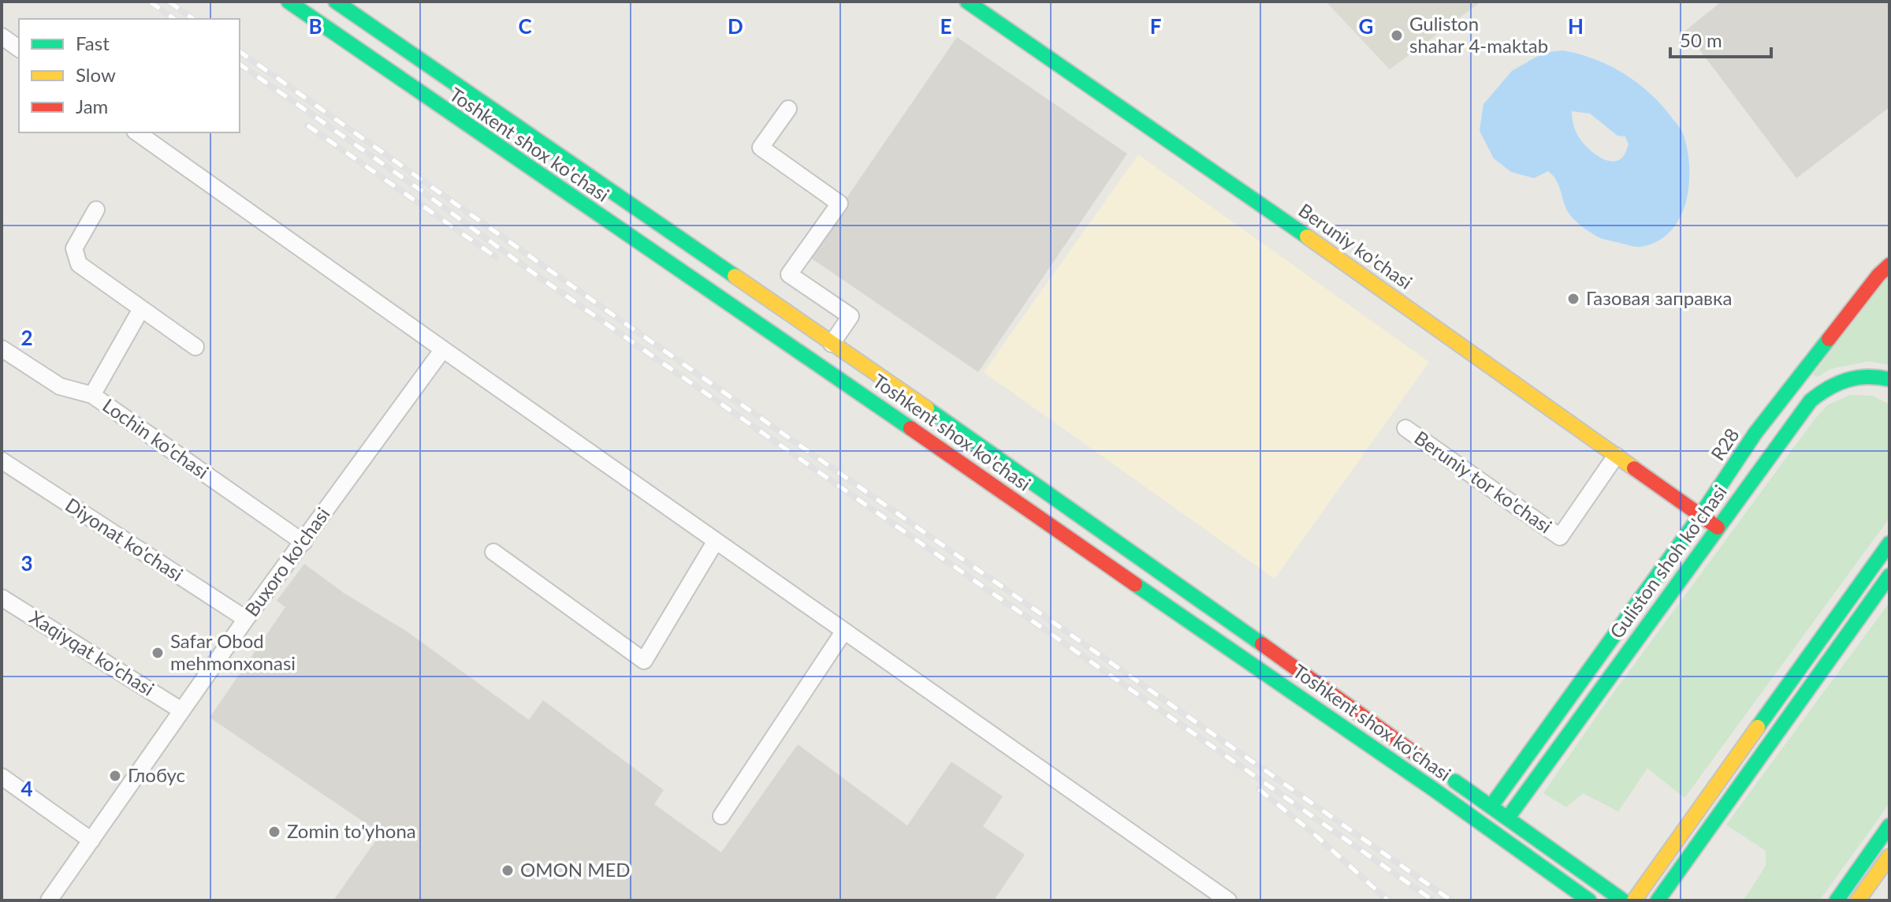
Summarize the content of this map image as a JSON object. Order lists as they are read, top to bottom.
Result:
{
  "streets": {
    "main road": [
      "Toshkent shox ko'chasi",
      "Beruniy ko'chasi",
      "R28",
      "Guliston shoh ko'chasi"
    ],
    "street": [
      "Lochin ko'chasi",
      "Beruniy tor ko'chasi",
      "Diyonat ko'chasi",
      "Buxoro ko'chasi",
      "Xaqiyqat ko'chasi"
    ]
  },
  "crossings": [
    ["Toshkent shox ko'chasi", "R28"],
    ["Toshkent shox ko'chasi", "Guliston shoh ko'chasi"],
    ["Beruniy ko'chasi", "R28"],
    ["Beruniy ko'chasi", "Beruniy tor ko'chasi"],
    ["Beruniy ko'chasi", "Guliston shoh ko'chasi"],
    ["Lochin ko'chasi", "Buxoro ko'chasi"],
    ["Diyonat ko'chasi", "Buxoro ko'chasi"],
    ["Buxoro ko'chasi", "Xaqiyqat ko'chasi"]
  ],
  "places": [
    "Guliston shahar 4-maktab",
    "Газовая заправка",
    "Safar Obod mehmonxonasi",
    "Глобус",
    "Zomin to'yhona",
    "OMON MED"
  ],
  "legend": ["Fast", "Slow", "Jam"],
  "scale_bar": "50 m",
  "grid": {
    "columns": [
      "B",
      "C",
      "D",
      "E",
      "F",
      "G",
      "H"
    ],
    "rows": ["2", "3", "4"]
  }
}
